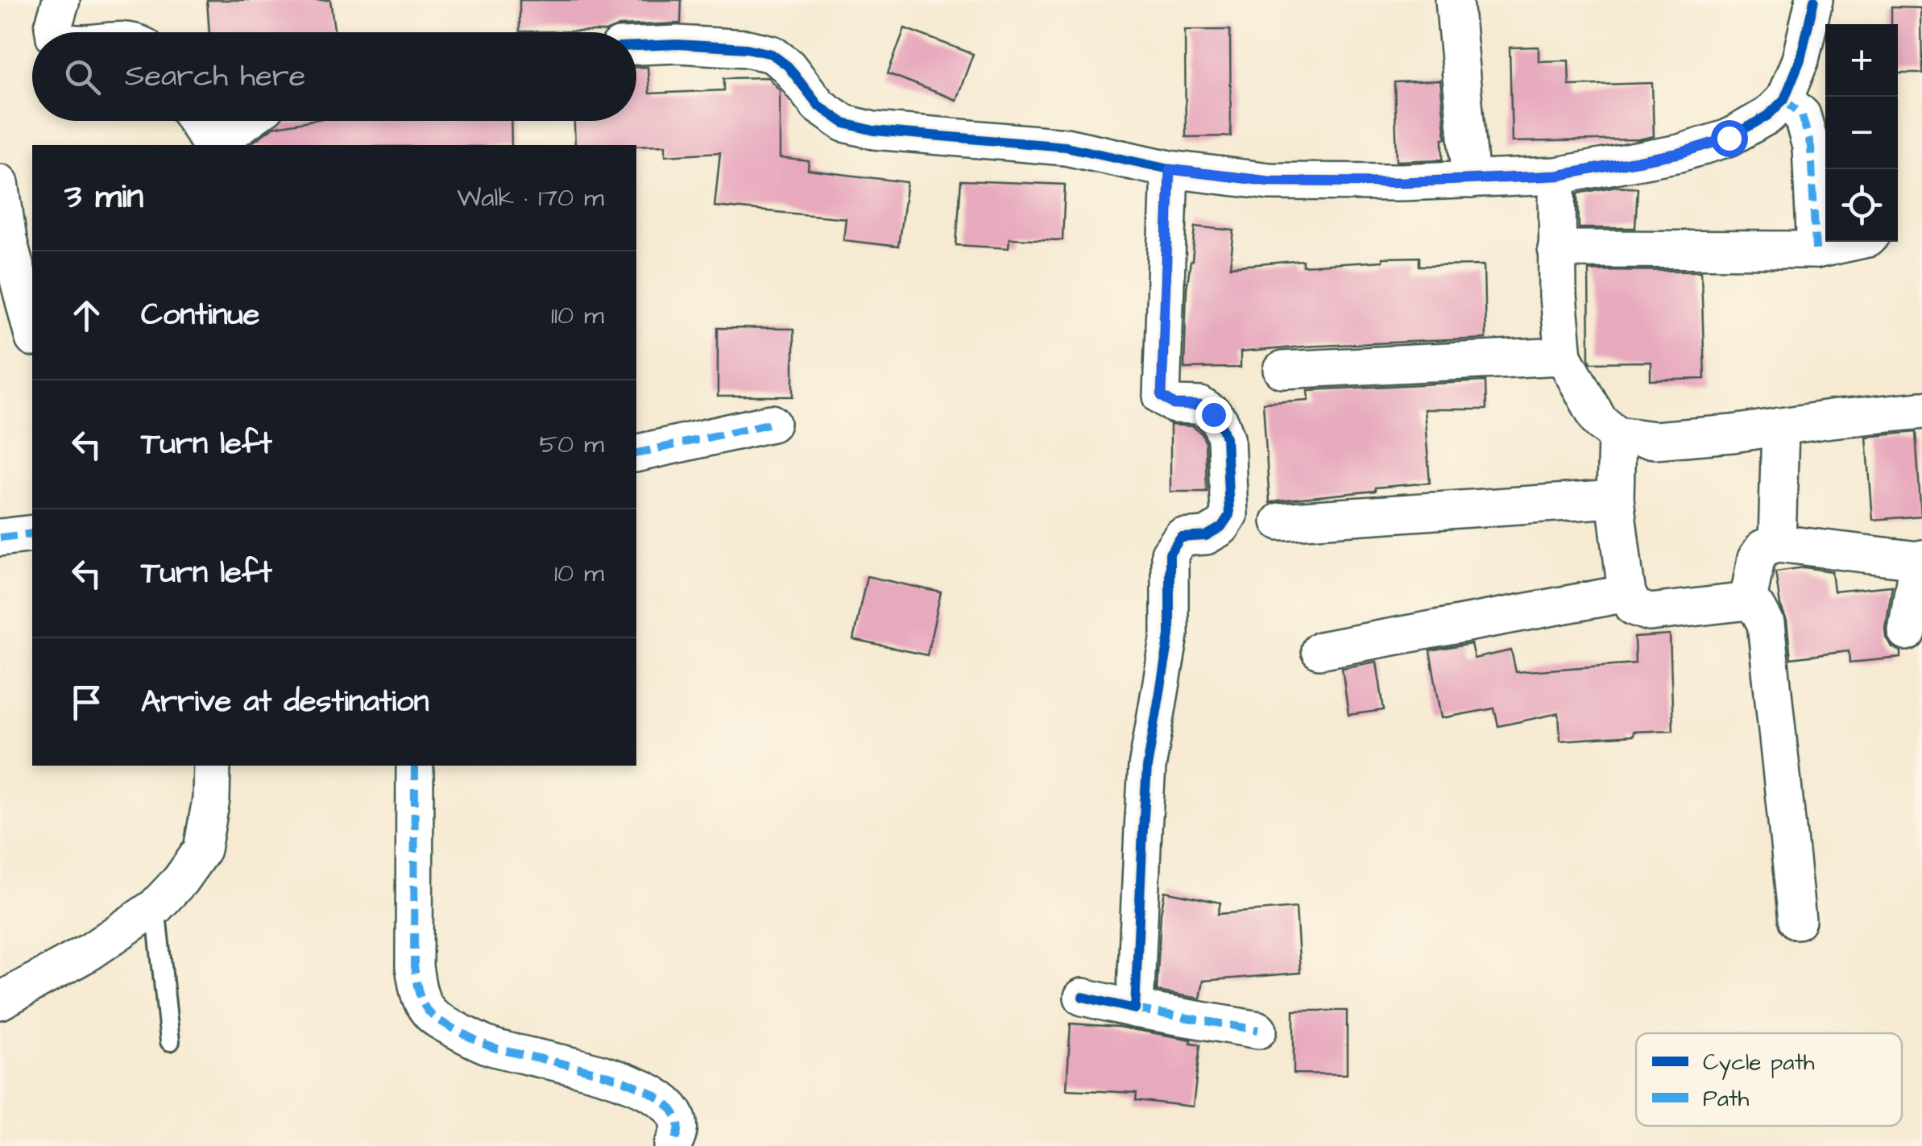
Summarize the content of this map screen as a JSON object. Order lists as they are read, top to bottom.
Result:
{
  "legend": ["Cycle path", "Path"],
  "page": {
    "map_buttons": ["+", "−"],
    "search": "Search here",
    "heading": ["3 min", "Walk · 170 m"],
    "list": [
      ["Continue", "110 m"],
      ["Turn left", "50 m"],
      ["Turn left", "10 m"],
      "Arrive at destination"
    ]
  }
}
